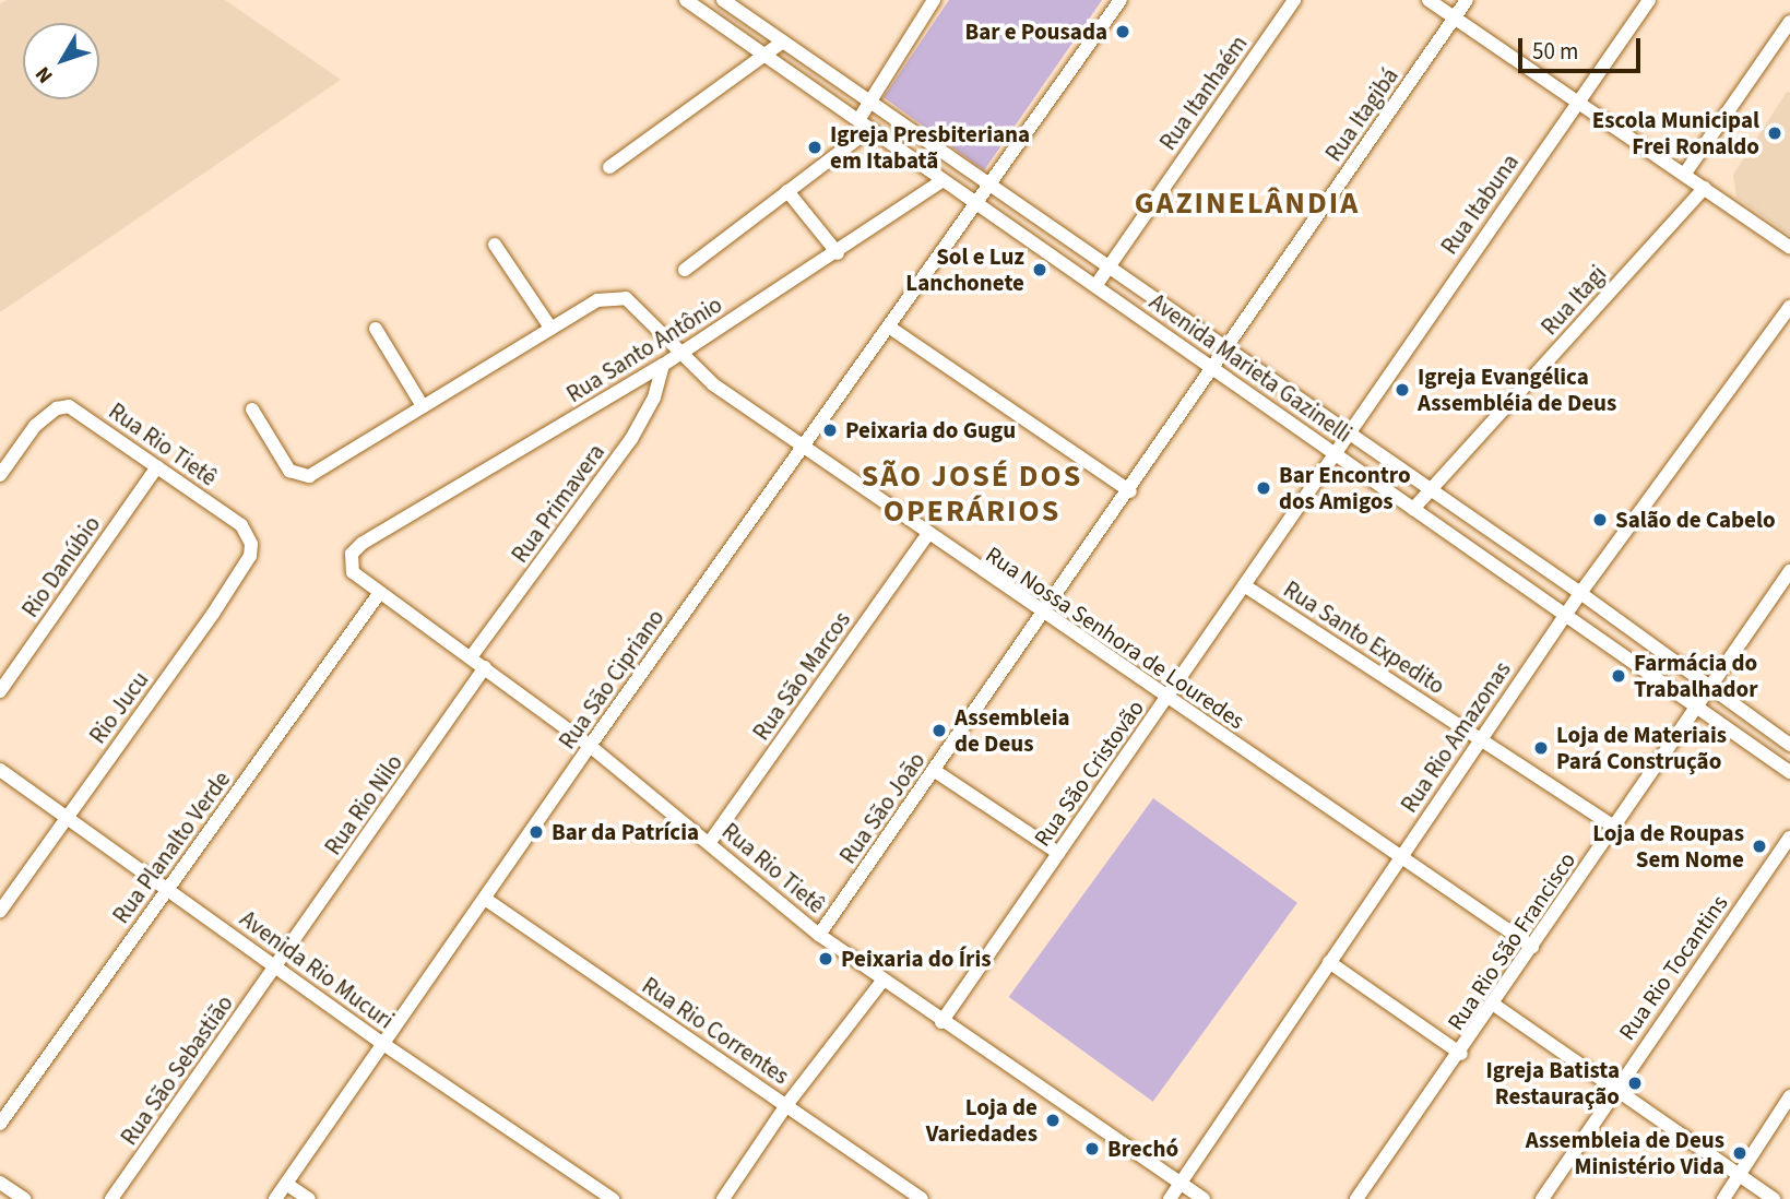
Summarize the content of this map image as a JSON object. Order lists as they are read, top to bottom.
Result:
{
  "streets": {
    "street": [
      "Rua Itanhaém",
      "Rua Itagibá",
      "Rua Itabuna",
      "Rua Itagi",
      "Rua Santo Antônio",
      "Avenida Marieta Gazinelli",
      "Rua Rio Tietê",
      "Rua Primavera",
      "Rio Danúbio",
      "Rua Nossa Senhora de Louredes",
      "Rua Santo Expedito",
      "Rua São Marcos",
      "Rua São Cipriano",
      "Rio Jucu",
      "Rua Rio Amazonas",
      "Rua São Cristovão",
      "Rua Rio Nilo",
      "Rua São João",
      "Rua Planalto Verde",
      "Rua Rio São Francisco",
      "Rua Rio Tocantins",
      "Avenida Rio Mucuri",
      "Rua Rio Correntes",
      "Rua São Sebastião"
    ]
  },
  "crossings": [
    ["Rua Itanhaém", "Avenida Marieta Gazinelli"],
    ["Rua Itagibá", "Avenida Marieta Gazinelli"],
    ["Rua Itagibá", "Rua São João"],
    ["Rua Itabuna", "Avenida Marieta Gazinelli"],
    ["Rua Itabuna", "Rua São Cristovão"],
    ["Rua Itagi", "Avenida Marieta Gazinelli"],
    ["Rua Santo Antônio", "Avenida Marieta Gazinelli"],
    ["Rua Santo Antônio", "Rua Rio Tietê"],
    ["Rua Santo Antônio", "Rua Primavera"],
    ["Rua Santo Antônio", "Rua Nossa Senhora de Louredes"],
    ["Avenida Marieta Gazinelli", "Rua São Cipriano"],
    ["Avenida Marieta Gazinelli", "Rua Rio Amazonas"],
    ["Avenida Marieta Gazinelli", "Rua São Cristovão"],
    ["Avenida Marieta Gazinelli", "Rua São João"],
    ["Avenida Marieta Gazinelli", "Rua Rio São Francisco"],
    ["Rua Rio Tietê", "Rua Primavera"],
    ["Rua Rio Tietê", "Rio Danúbio"],
    ["Rua Rio Tietê", "Rua São Marcos"],
    ["Rua Rio Tietê", "Rua São Cipriano"],
    ["Rua Rio Tietê", "Rio Jucu"],
    ["Rua Rio Tietê", "Rua Rio Amazonas"],
    ["Rua Rio Tietê", "Rua São Cristovão"],
    ["Rua Rio Tietê", "Rua Rio Nilo"],
    ["Rua Rio Tietê", "Rua São João"],
    ["Rua Rio Tietê", "Rua Planalto Verde"],
    ["Rua Nossa Senhora de Louredes", "Rua São Marcos"],
    ["Rua Nossa Senhora de Louredes", "Rua São Cipriano"],
    ["Rua Nossa Senhora de Louredes", "Rua Rio Amazonas"],
    ["Rua Nossa Senhora de Louredes", "Rua São Cristovão"],
    ["Rua Nossa Senhora de Louredes", "Rua São João"],
    ["Rua Nossa Senhora de Louredes", "Rua Rio São Francisco"],
    ["Rua Santo Expedito", "Rua Rio Amazonas"],
    ["Rua Santo Expedito", "Rua São Cristovão"],
    ["Rua Santo Expedito", "Rua Rio São Francisco"],
    ["Rua São Cipriano", "Avenida Rio Mucuri"],
    ["Rua São Cipriano", "Rua Rio Correntes"],
    ["Rio Jucu", "Avenida Rio Mucuri"],
    ["Rua Rio Nilo", "Avenida Rio Mucuri"],
    ["Rua Rio Nilo", "Rua São Sebastião"],
    ["Rua Planalto Verde", "Avenida Rio Mucuri"],
    ["Avenida Rio Mucuri", "Rua São Sebastião"]
  ],
  "districts": ["GAZINELÂNDIA", "SÃO JOSÉ DOS OPERÁRIOS"],
  "places": [
    "Bar e Pousada",
    "Escola Municipal Frei Ronaldo",
    "Igreja Presbiteriana em Itabatã",
    "Sol e Luz Lanchonete",
    "Igreja Evangélica Assembléia de Deus",
    "Peixaria do Gugu",
    "Bar Encontro dos Amigos",
    "Salão de Cabelo",
    "Farmácia do Trabalhador",
    "Assembleia de Deus",
    "Loja de Materiais Pará Construção",
    "Bar da Patrícia",
    "Loja de Roupas Sem Nome",
    "Peixaria do Íris",
    "Igreja Batista Restauração",
    "Loja de Variedades",
    "Brechó",
    "Assembleia de Deus Ministério Vida"
  ],
  "scale_bar": "50 m",
  "north": "bottom left"
}
